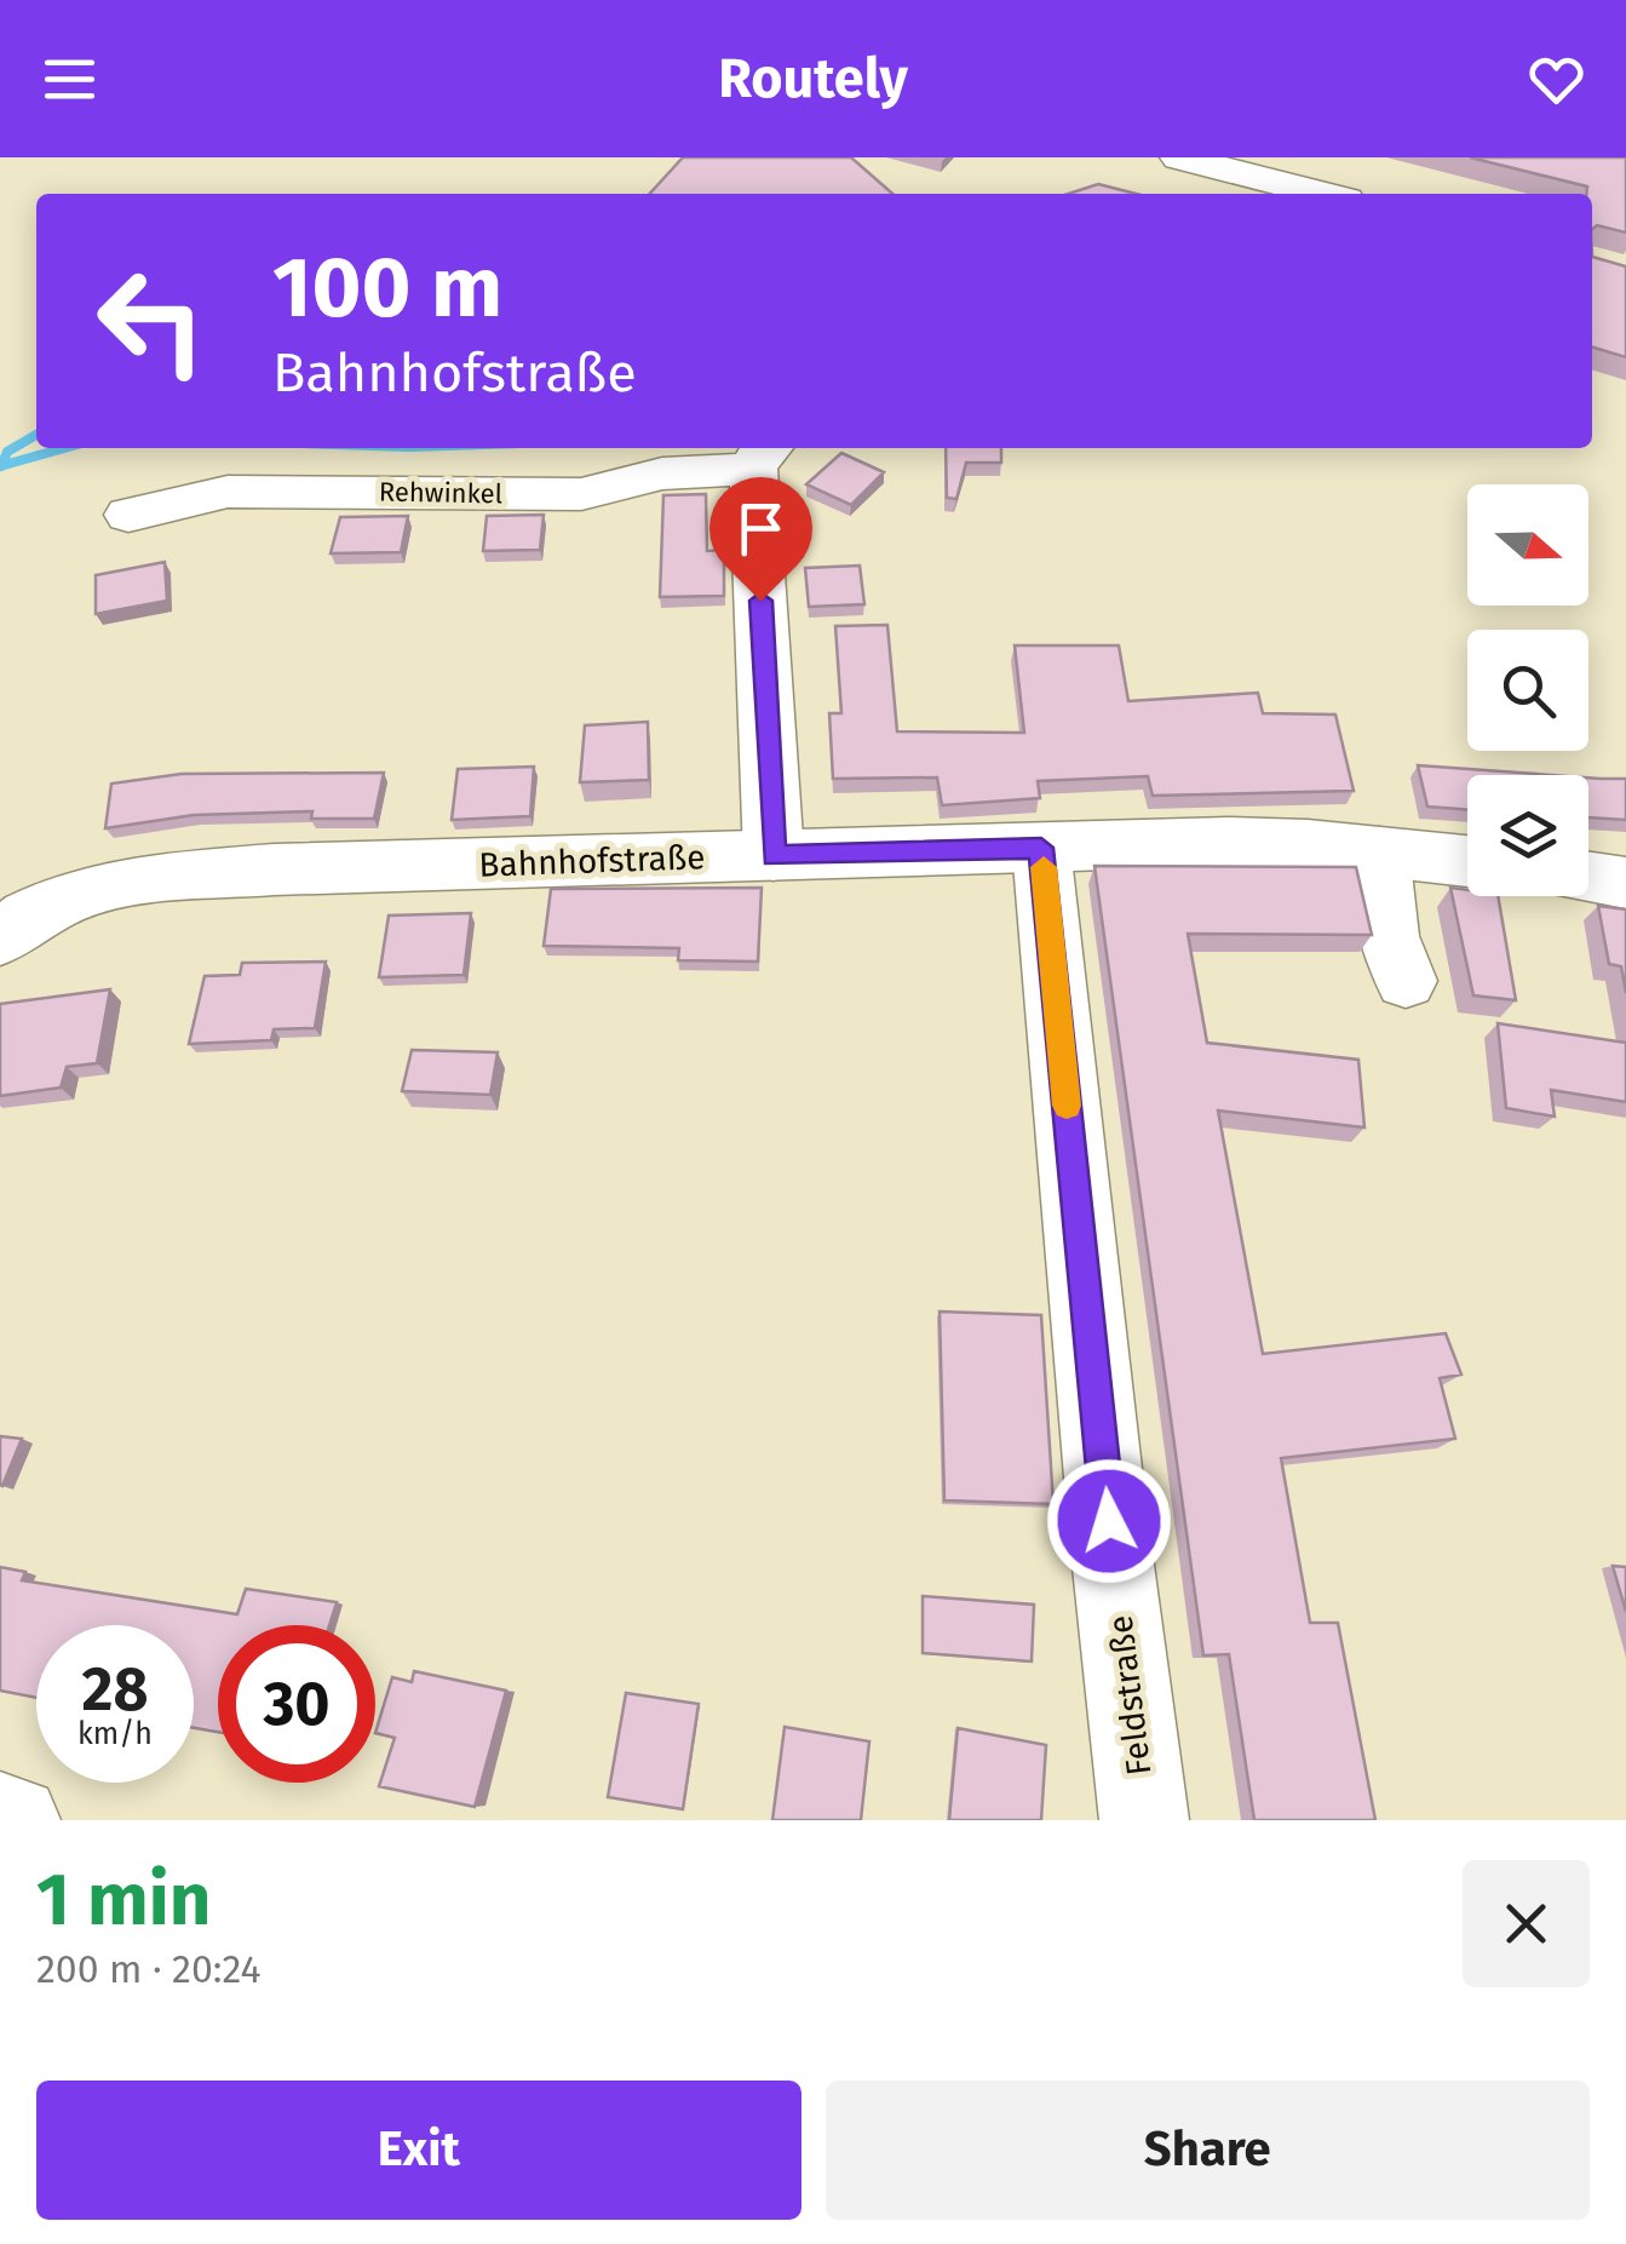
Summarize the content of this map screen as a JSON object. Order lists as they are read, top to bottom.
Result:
{
  "streets": {
    "main road": ["Bahnhofstraße"],
    "street": ["Rehwinkel", "Feldstraße"]
  },
  "crossings": [
    ["Rehwinkel", "Bahnhofstraße"],
    ["Bahnhofstraße", "Feldstraße"]
  ],
  "north": "right",
  "page": {
    "header": "Routely",
    "turn": ["100 m", "Bahnhofstraße"],
    "speed": "28 km/h",
    "limit": "30",
    "heading": ["1 min", "200 m · 20:24"],
    "buttons": ["Exit", "Share"]
  }
}
